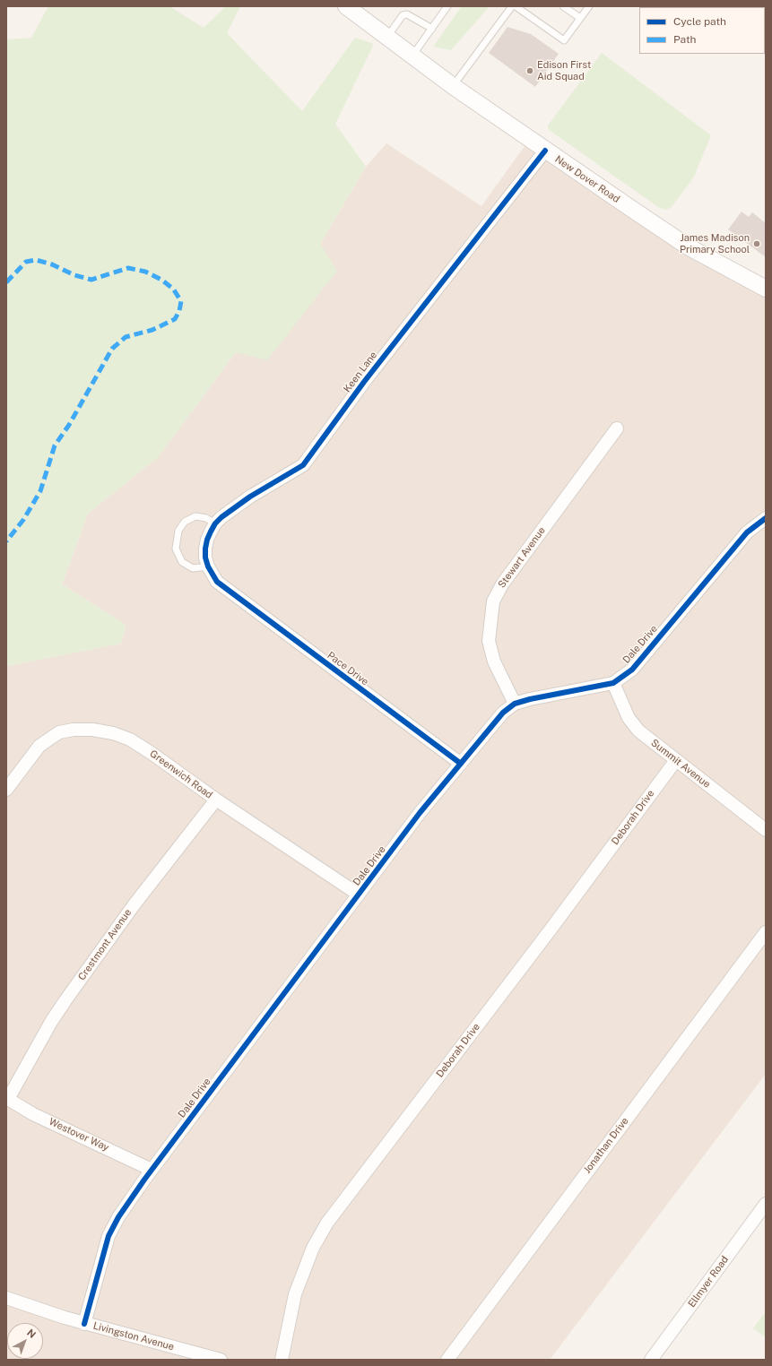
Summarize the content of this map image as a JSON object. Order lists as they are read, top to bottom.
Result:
{
  "streets": {
    "street": [
      "New Dover Road",
      "Keen Lane",
      "Stewart Avenue",
      "Dale Drive",
      "Pace Drive",
      "Summit Avenue",
      "Greenwich Road",
      "Deborah Drive",
      "Crestmont Avenue",
      "Westover Way",
      "Jonathan Drive",
      "Ellmyer Road",
      "Livingston Avenue"
    ]
  },
  "crossings": [
    ["New Dover Road", "Keen Lane"],
    ["Keen Lane", "Pace Drive"],
    ["Stewart Avenue", "Dale Drive"],
    ["Dale Drive", "Pace Drive"],
    ["Dale Drive", "Summit Avenue"],
    ["Dale Drive", "Greenwich Road"],
    ["Dale Drive", "Westover Way"],
    ["Dale Drive", "Livingston Avenue"],
    ["Summit Avenue", "Deborah Drive"],
    ["Greenwich Road", "Crestmont Avenue"],
    ["Crestmont Avenue", "Westover Way"]
  ],
  "places": ["Edison First Aid Squad", "James Madison Primary School"],
  "legend": ["Cycle path", "Path"],
  "north": "top right"
}
